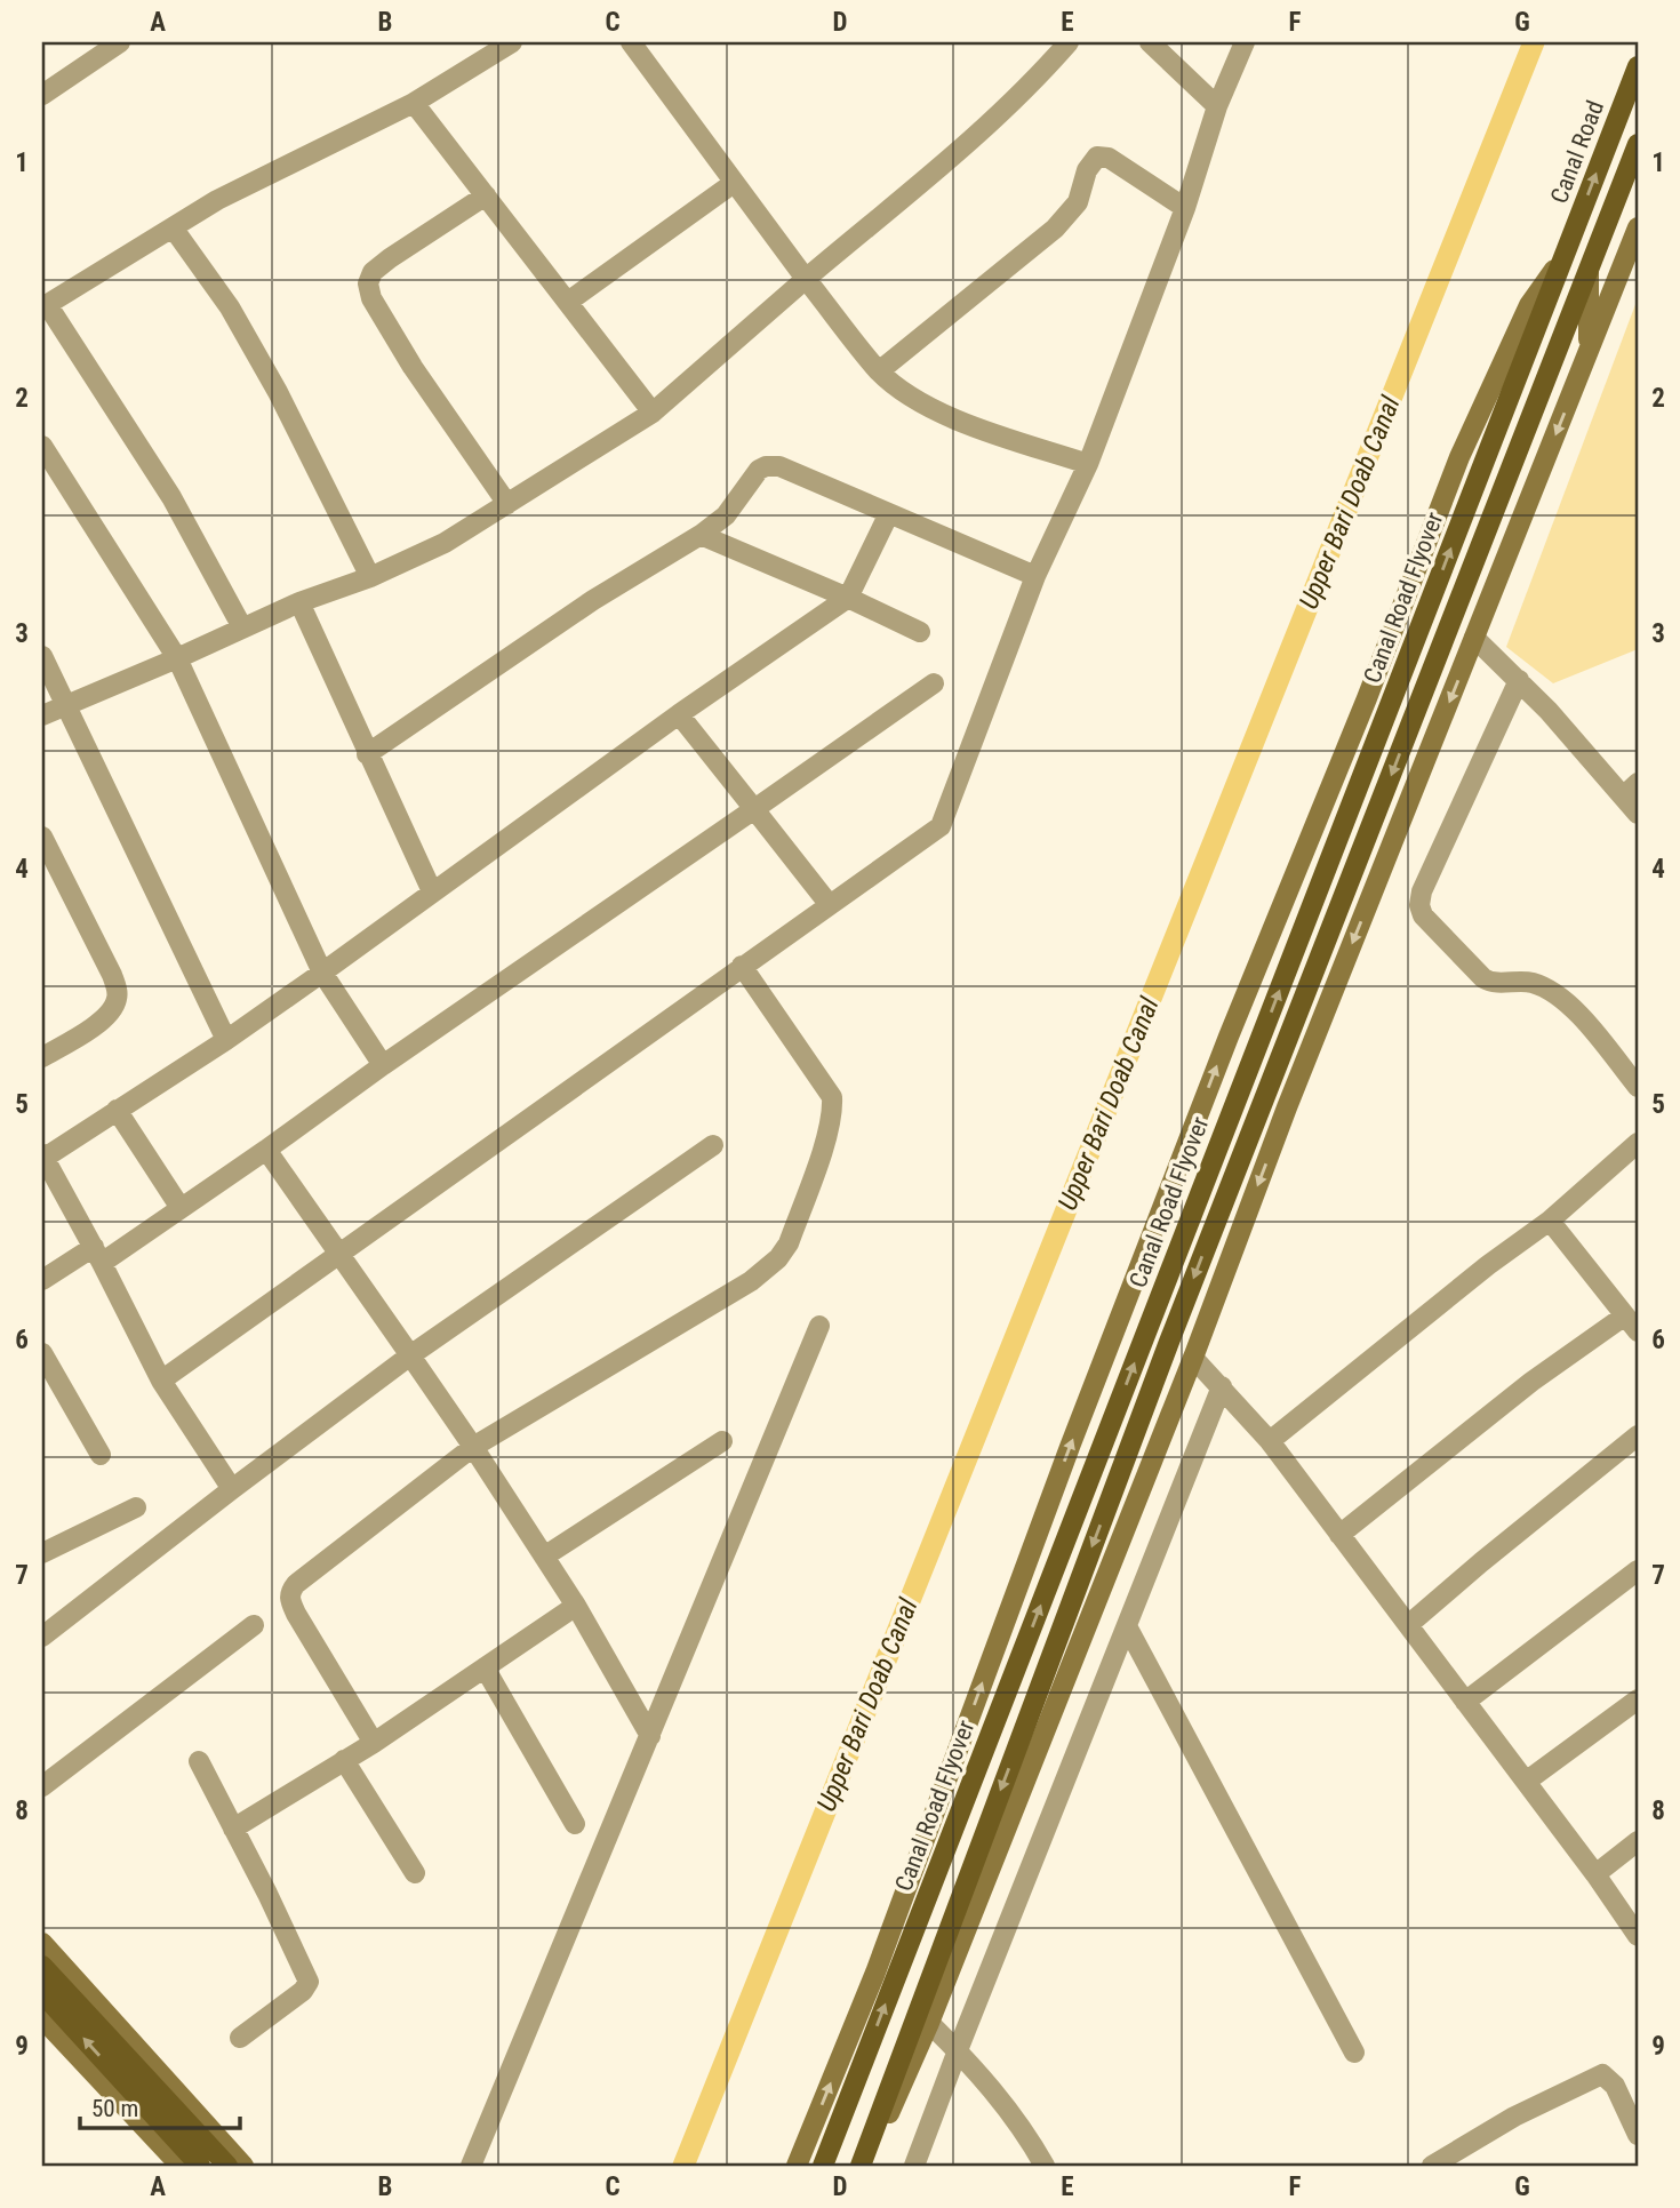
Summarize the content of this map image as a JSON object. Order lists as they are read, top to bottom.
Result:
{
  "streets": {
    "main road": ["Canal Road", "Canal Road Flyover"]
  },
  "crossings": [
    ["Canal Road", "Canal Road Flyover"]
  ],
  "water": ["Upper Bari Doab Canal"],
  "scale_bar": "50 m",
  "grid": {
    "columns": [
      "A",
      "B",
      "C",
      "D",
      "E",
      "F",
      "G"
    ],
    "rows": [
      "1",
      "2",
      "3",
      "4",
      "5",
      "6",
      "7",
      "8",
      "9"
    ]
  }
}
